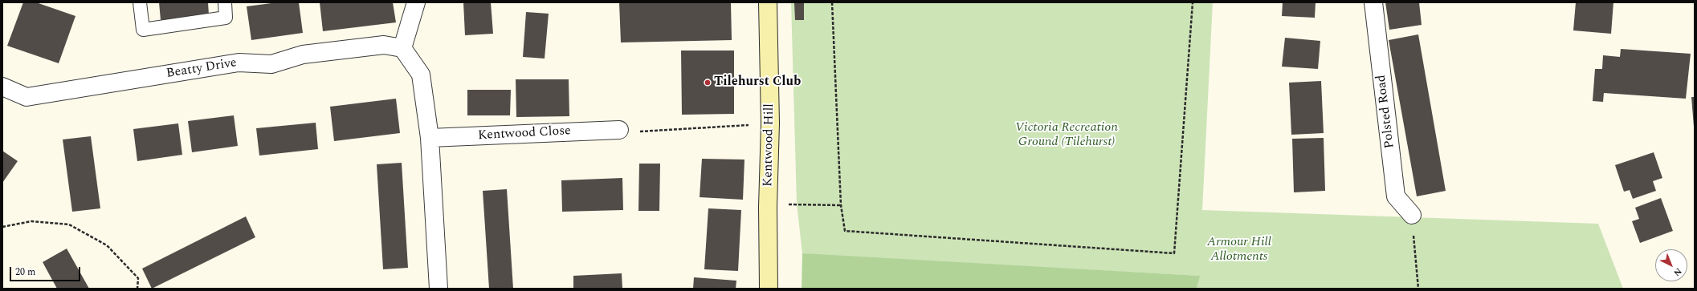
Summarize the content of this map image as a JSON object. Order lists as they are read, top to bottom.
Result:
{
  "streets": {
    "street": [
      "Beatty Drive",
      "Polsted Road",
      "Kentwood Close",
      "Kentwood Hill"
    ]
  },
  "parks": ["Victoria Recreation Ground (Tilehurst)", "Armour Hill Allotments"],
  "places": ["Tilehurst Club"],
  "scale_bar": "20 m",
  "north": "bottom right"
}
